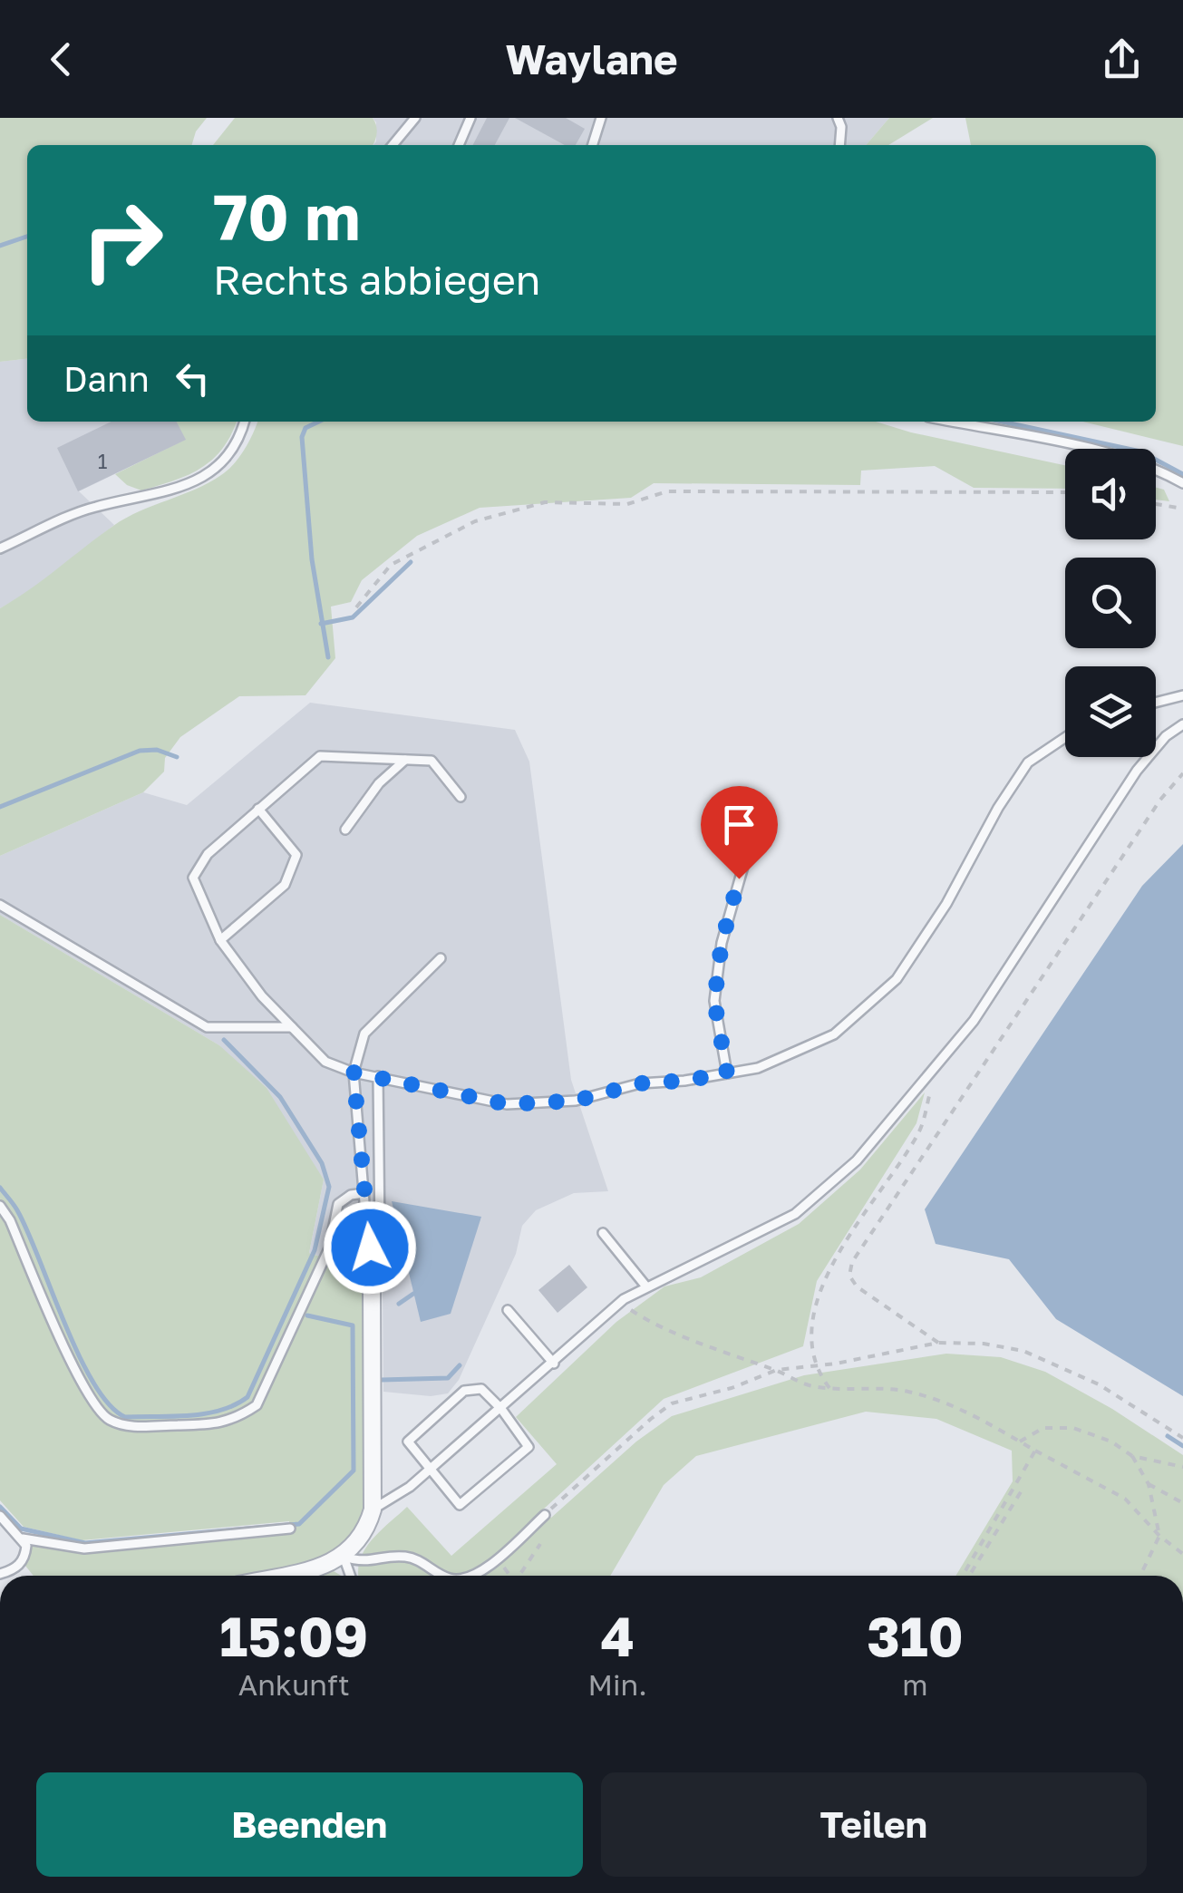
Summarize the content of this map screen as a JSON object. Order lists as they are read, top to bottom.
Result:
{
  "house_numbers": ["1"],
  "page": {
    "header": "Waylane",
    "turn": ["70 m", "Rechts abbiegen"],
    "then": "Dann",
    "eta": [
      "15:09",
      "Ankunft",
      "4",
      "Min.",
      "310",
      "m"
    ],
    "buttons": ["Beenden", "Teilen"]
  }
}
